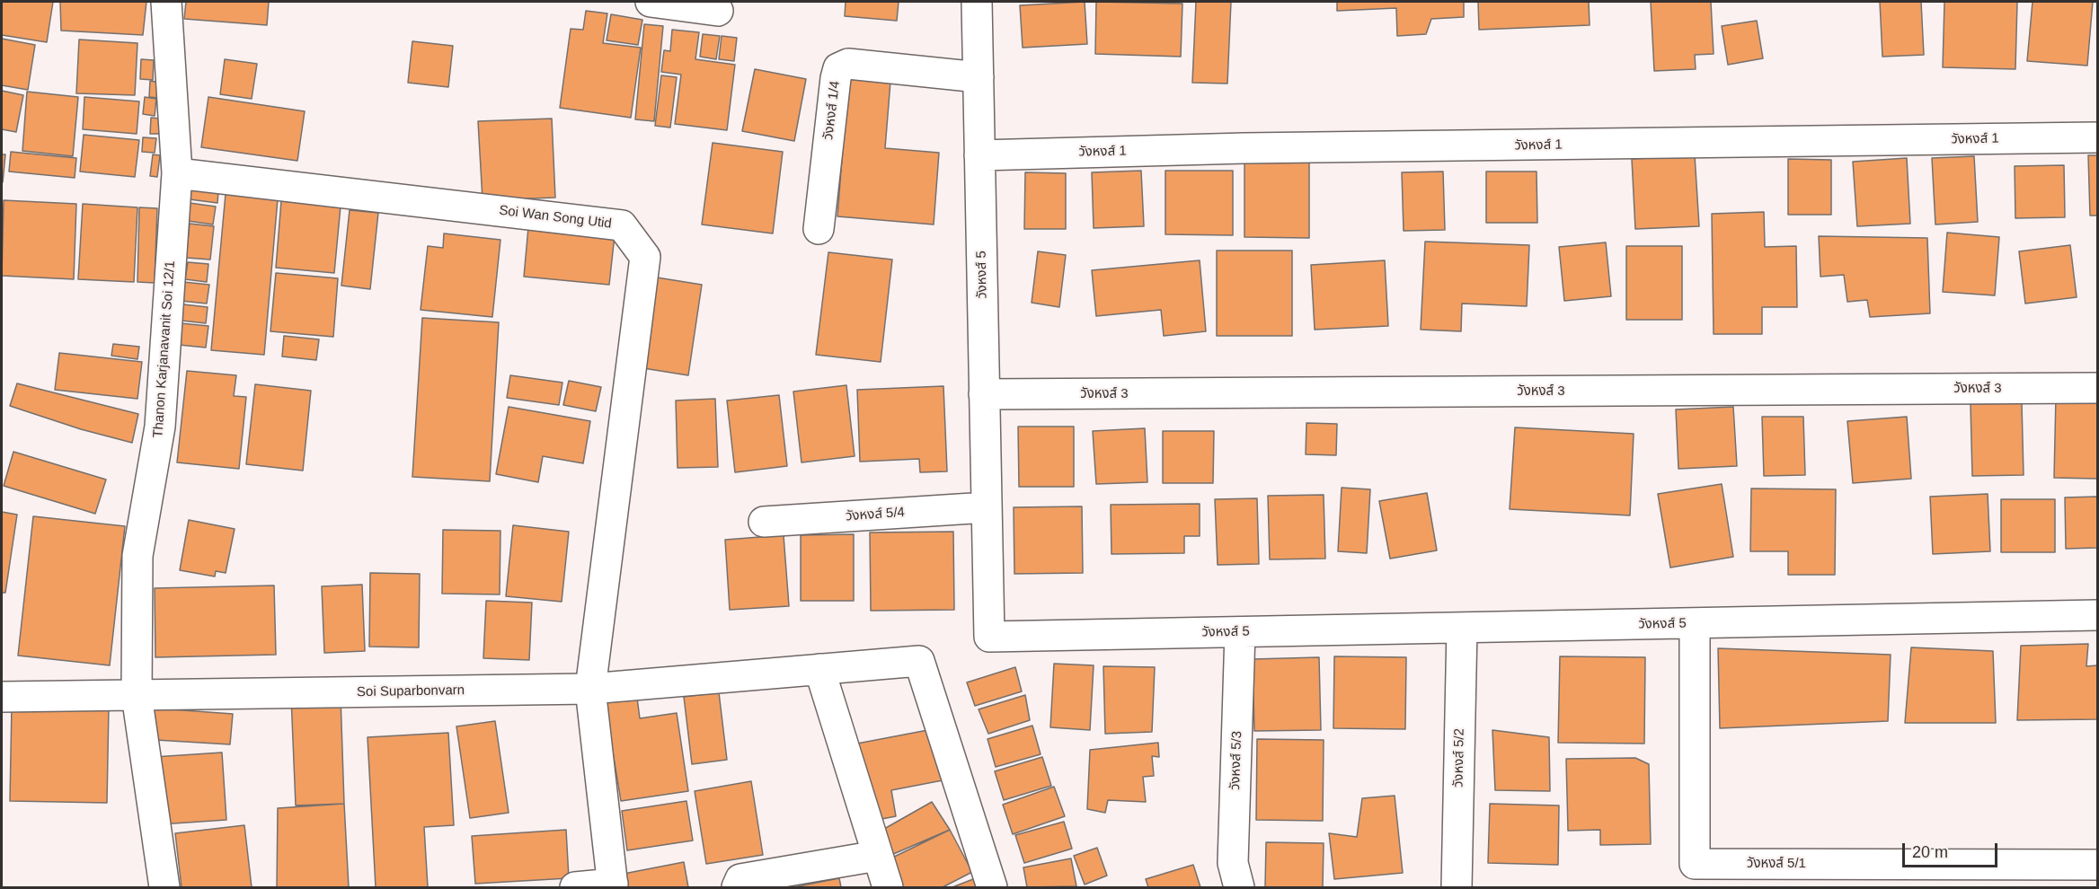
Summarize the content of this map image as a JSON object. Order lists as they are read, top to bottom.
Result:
{
  "streets": {
    "street": [
      "วังหงส์ 1/4",
      "วังหงส์ 1",
      "Soi Wan Song Utid",
      "วังหงส์ 5",
      "Thanon Karjanavanit Soi 12/1",
      "วังหงส์ 3",
      "วังหงส์ 5/4",
      "Soi Suparbonvarn",
      "วังหงส์ 5/2",
      "วังหงส์ 5/3",
      "วังหงส์ 5/1"
    ]
  },
  "crossings": [
    ["วังหงส์ 1/4", "วังหงส์ 5"],
    ["วังหงส์ 1", "วังหงส์ 5"],
    ["Soi Wan Song Utid", "Thanon Karjanavanit Soi 12/1"],
    ["Soi Wan Song Utid", "Soi Suparbonvarn"],
    ["วังหงส์ 5", "วังหงส์ 3"],
    ["วังหงส์ 5", "วังหงส์ 5/4"],
    ["วังหงส์ 5", "วังหงส์ 5/2"],
    ["วังหงส์ 5", "วังหงส์ 5/3"],
    ["วังหงส์ 5", "วังหงส์ 5/1"],
    ["Thanon Karjanavanit Soi 12/1", "Soi Suparbonvarn"]
  ],
  "scale_bar": "20 m"
}
